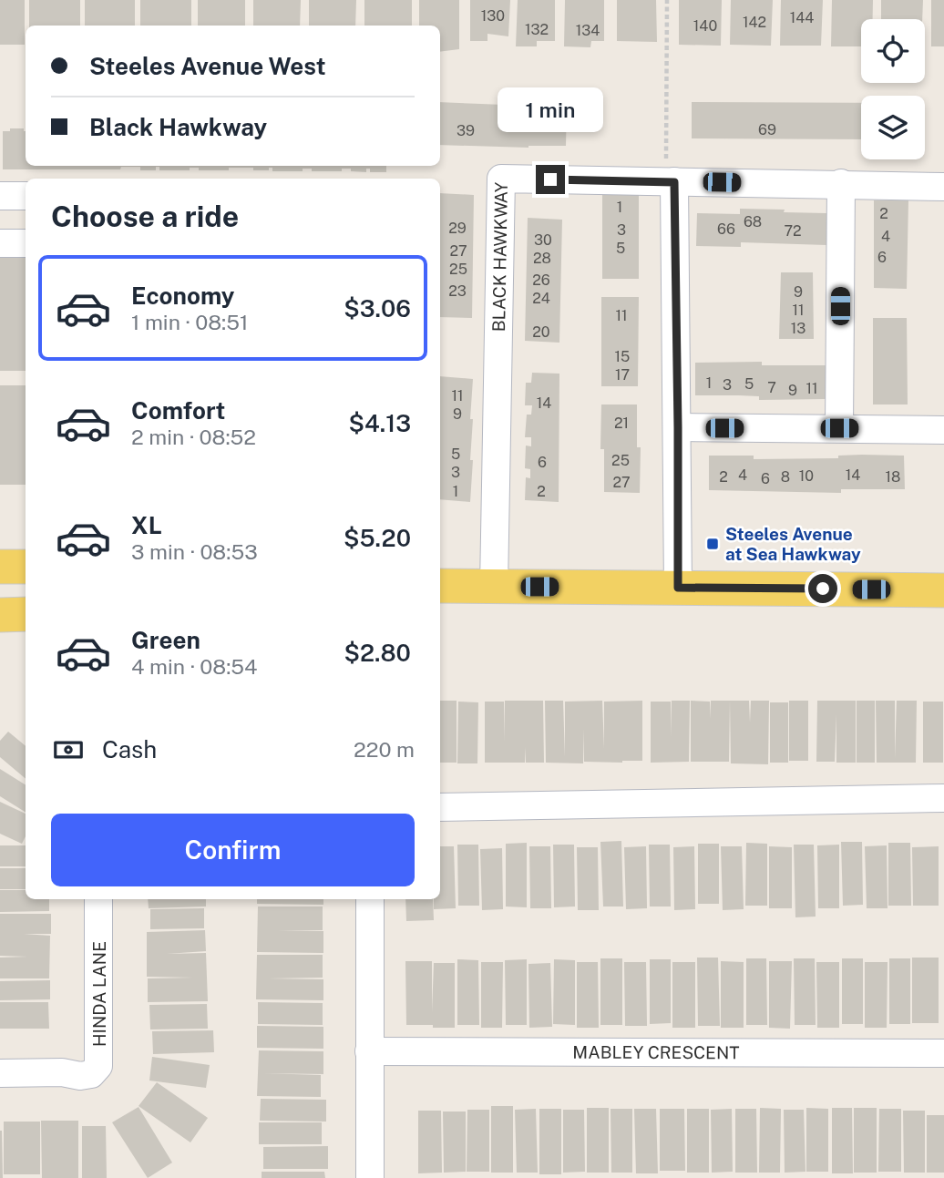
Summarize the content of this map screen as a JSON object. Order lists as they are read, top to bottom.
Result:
{
  "streets": {
    "street": ["BLACK HAWKWAY", "HINDA LANE", "MABLEY CRESCENT"]
  },
  "places": {
    "transit": ["Steeles Avenue at Sea Hawkway"]
  },
  "house_numbers": [
    "130",
    "144",
    "142",
    "140",
    "132",
    "134",
    "69",
    "39",
    "1",
    "2",
    "68",
    "29",
    "66",
    "3",
    "72",
    "4",
    "30",
    "5",
    "27",
    "6",
    "28",
    "25",
    "26",
    "23",
    "9",
    "24",
    "11",
    "11",
    "13",
    "20",
    "15",
    "17",
    "1",
    "5",
    "3",
    "7",
    "11",
    "9",
    "11",
    "14",
    "9",
    "21",
    "5",
    "25",
    "6",
    "3",
    "4",
    "14",
    "10",
    "2",
    "8",
    "18",
    "6",
    "27",
    "1",
    "2"
  ],
  "page": {
    "banner": ["Steeles Avenue West", "Black Hawkway"],
    "bubble": "1 min",
    "heading": "Choose a ride",
    "list": [
      {
        "name": "Economy",
        "note": "1 min · 08:51",
        "value": "$3.06"
      },
      {
        "name": "Comfort",
        "note": "2 min · 08:52",
        "value": "$4.13"
      },
      {
        "name": "XL",
        "note": "3 min · 08:53",
        "value": "$5.20"
      },
      {
        "name": "Green",
        "note": "4 min · 08:54",
        "value": "$2.80"
      }
    ],
    "pay": ["Cash", "220 m"],
    "buttons": "Confirm"
  }
}
